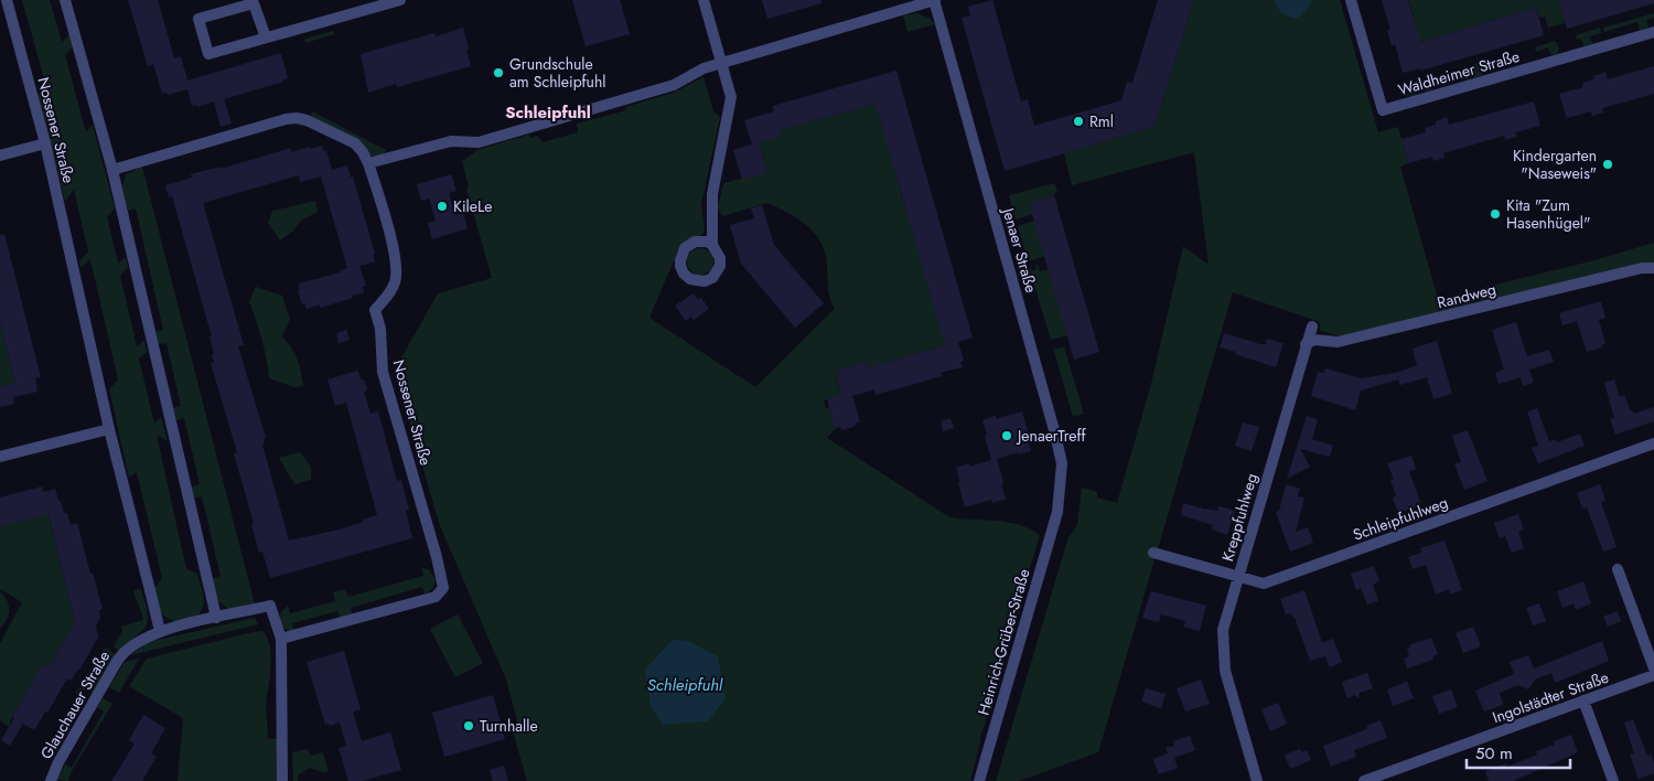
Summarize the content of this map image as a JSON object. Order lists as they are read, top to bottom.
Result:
{
  "streets": {
    "street": [
      "Waldheimer Straße",
      "Nossener Straße",
      "Jenaer Straße",
      "Randweg",
      "Kreppfuhlweg",
      "Schleipfuhlweg",
      "Heinrich-Grüber-Straße",
      "Ingolstädter Straße",
      "Glauchauer Straße"
    ]
  },
  "crossings": [
    ["Nossener Straße", "Glauchauer Straße"],
    ["Jenaer Straße", "Heinrich-Grüber-Straße"],
    ["Randweg", "Kreppfuhlweg"],
    ["Kreppfuhlweg", "Schleipfuhlweg"]
  ],
  "districts": ["Schleipfuhl"],
  "water": ["Schleipfuhl"],
  "places": [
    "Grundschule am Schleipfuhl",
    "Rml",
    "Kindergarten \"Naseweis\"",
    "KileLe",
    "Kita \"Zum Hasenhügel\"",
    "JenaerTreff",
    "Turnhalle"
  ],
  "scale_bar": "50 m"
}
